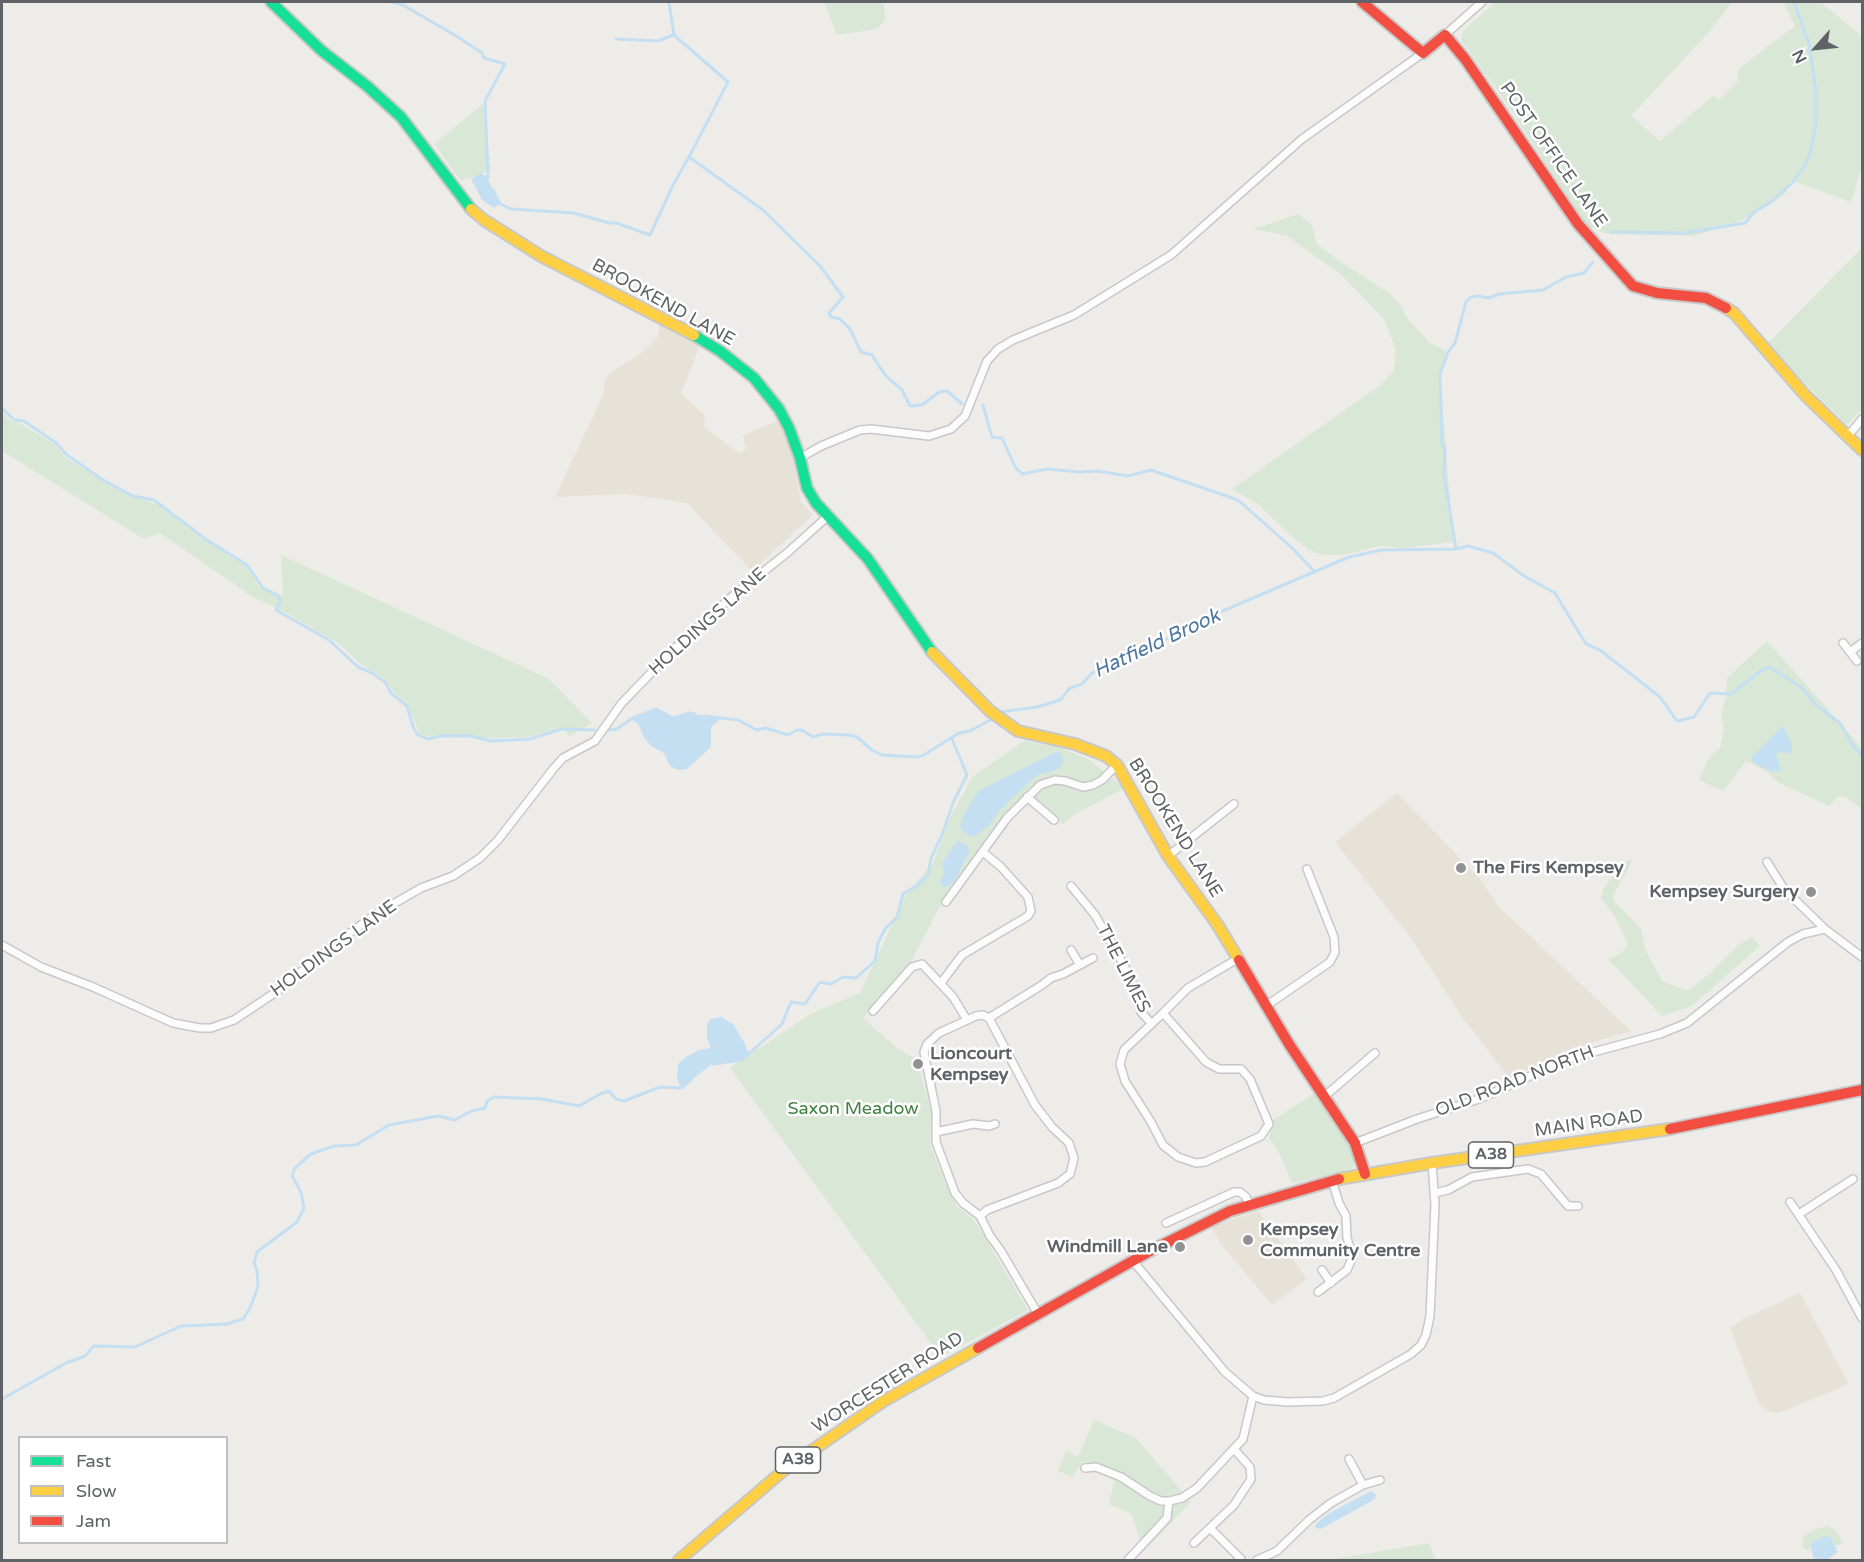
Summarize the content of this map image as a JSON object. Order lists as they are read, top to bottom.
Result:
{
  "streets": {
    "street": [
      "POST OFFICE LANE",
      "BROOKEND LANE",
      "HOLDINGS LANE",
      "THE LIMES",
      "OLD ROAD NORTH",
      "MAIN ROAD",
      "A38",
      "WORCESTER ROAD"
    ]
  },
  "crossings": [
    ["BROOKEND LANE", "HOLDINGS LANE"],
    ["BROOKEND LANE", "THE LIMES"],
    ["BROOKEND LANE", "OLD ROAD NORTH"],
    ["BROOKEND LANE", "MAIN ROAD"],
    ["MAIN ROAD", "WORCESTER ROAD"]
  ],
  "water": ["Hatfield Brook"],
  "parks": ["Saxon Meadow"],
  "places": [
    "The Firs Kempsey",
    "Kempsey Surgery",
    "Lioncourt Kempsey",
    "Kempsey Community Centre",
    "Windmill Lane"
  ],
  "legend": ["Fast", "Slow", "Jam"],
  "north": "bottom left"
}
